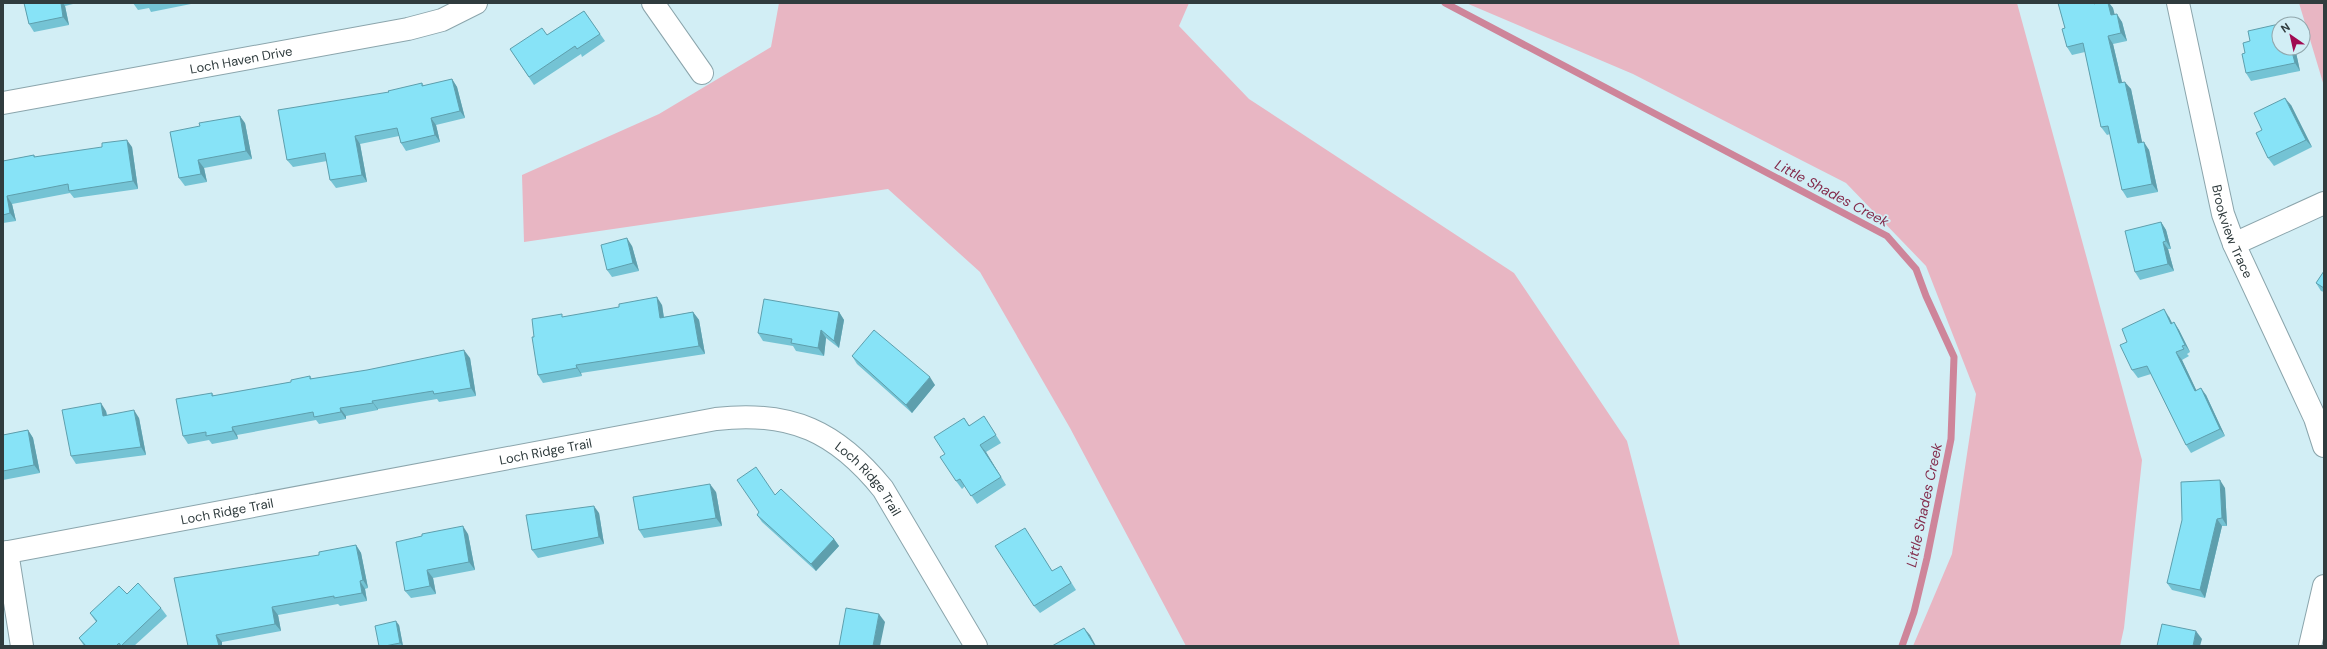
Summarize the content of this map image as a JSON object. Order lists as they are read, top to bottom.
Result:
{
  "streets": {
    "street": ["Loch Haven Drive", "Brookview Trace", "Loch Ridge Trail"]
  },
  "water": ["Little Shades Creek"],
  "north": "top left"
}
